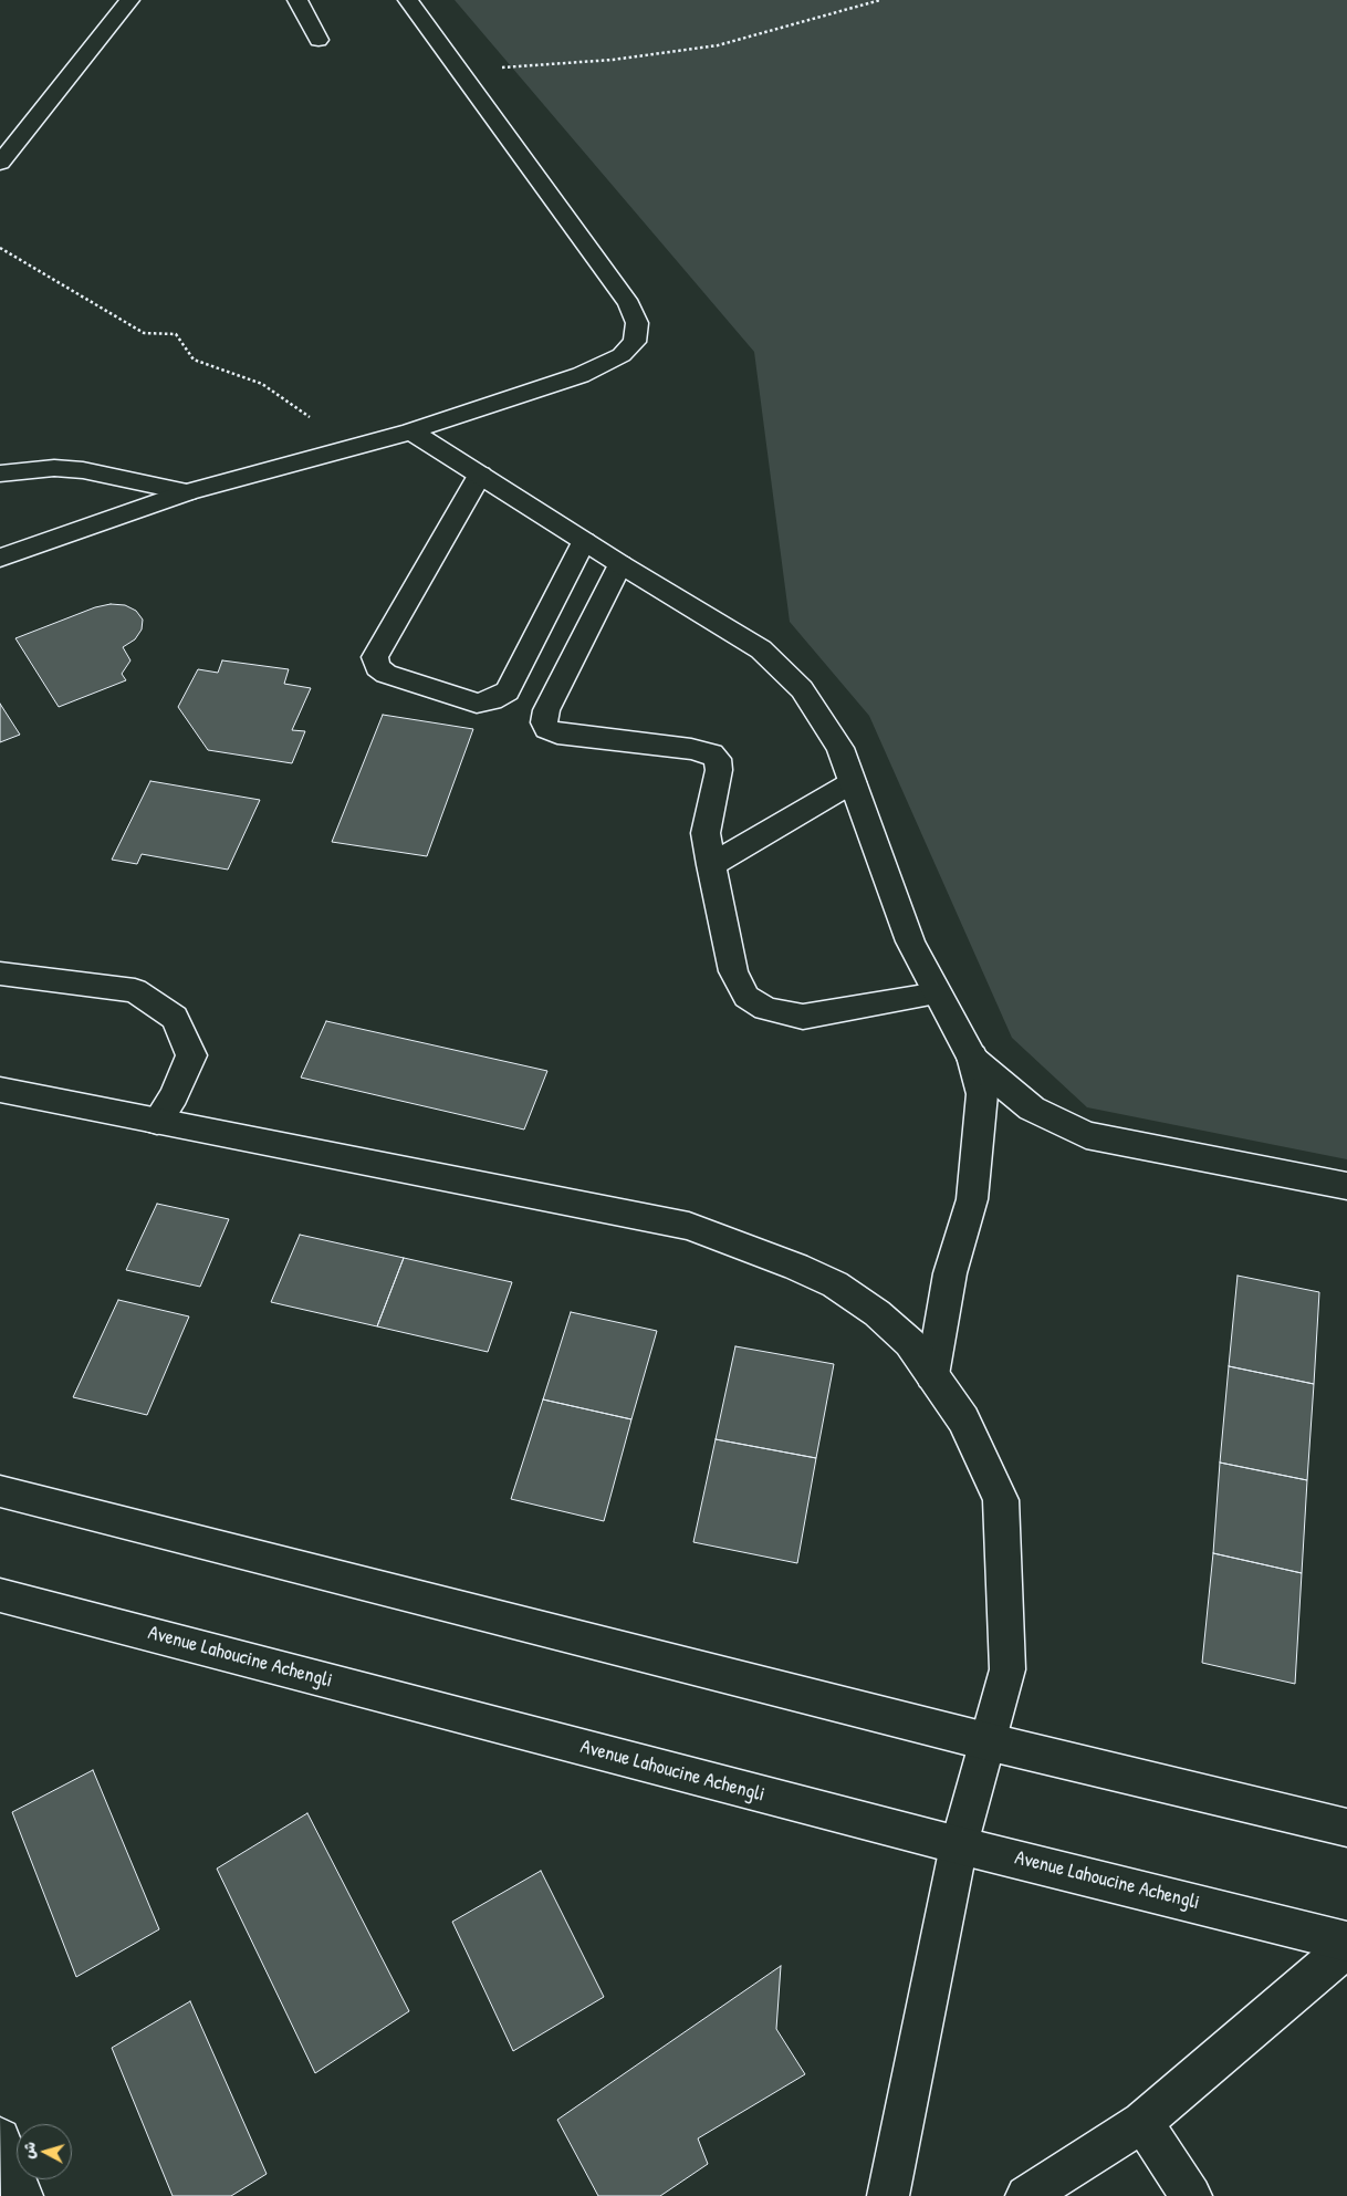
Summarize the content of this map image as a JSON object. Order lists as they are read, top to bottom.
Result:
{
  "streets": {
    "street": ["Avenue Lahoucine Achengli"]
  },
  "north": "left"
}
